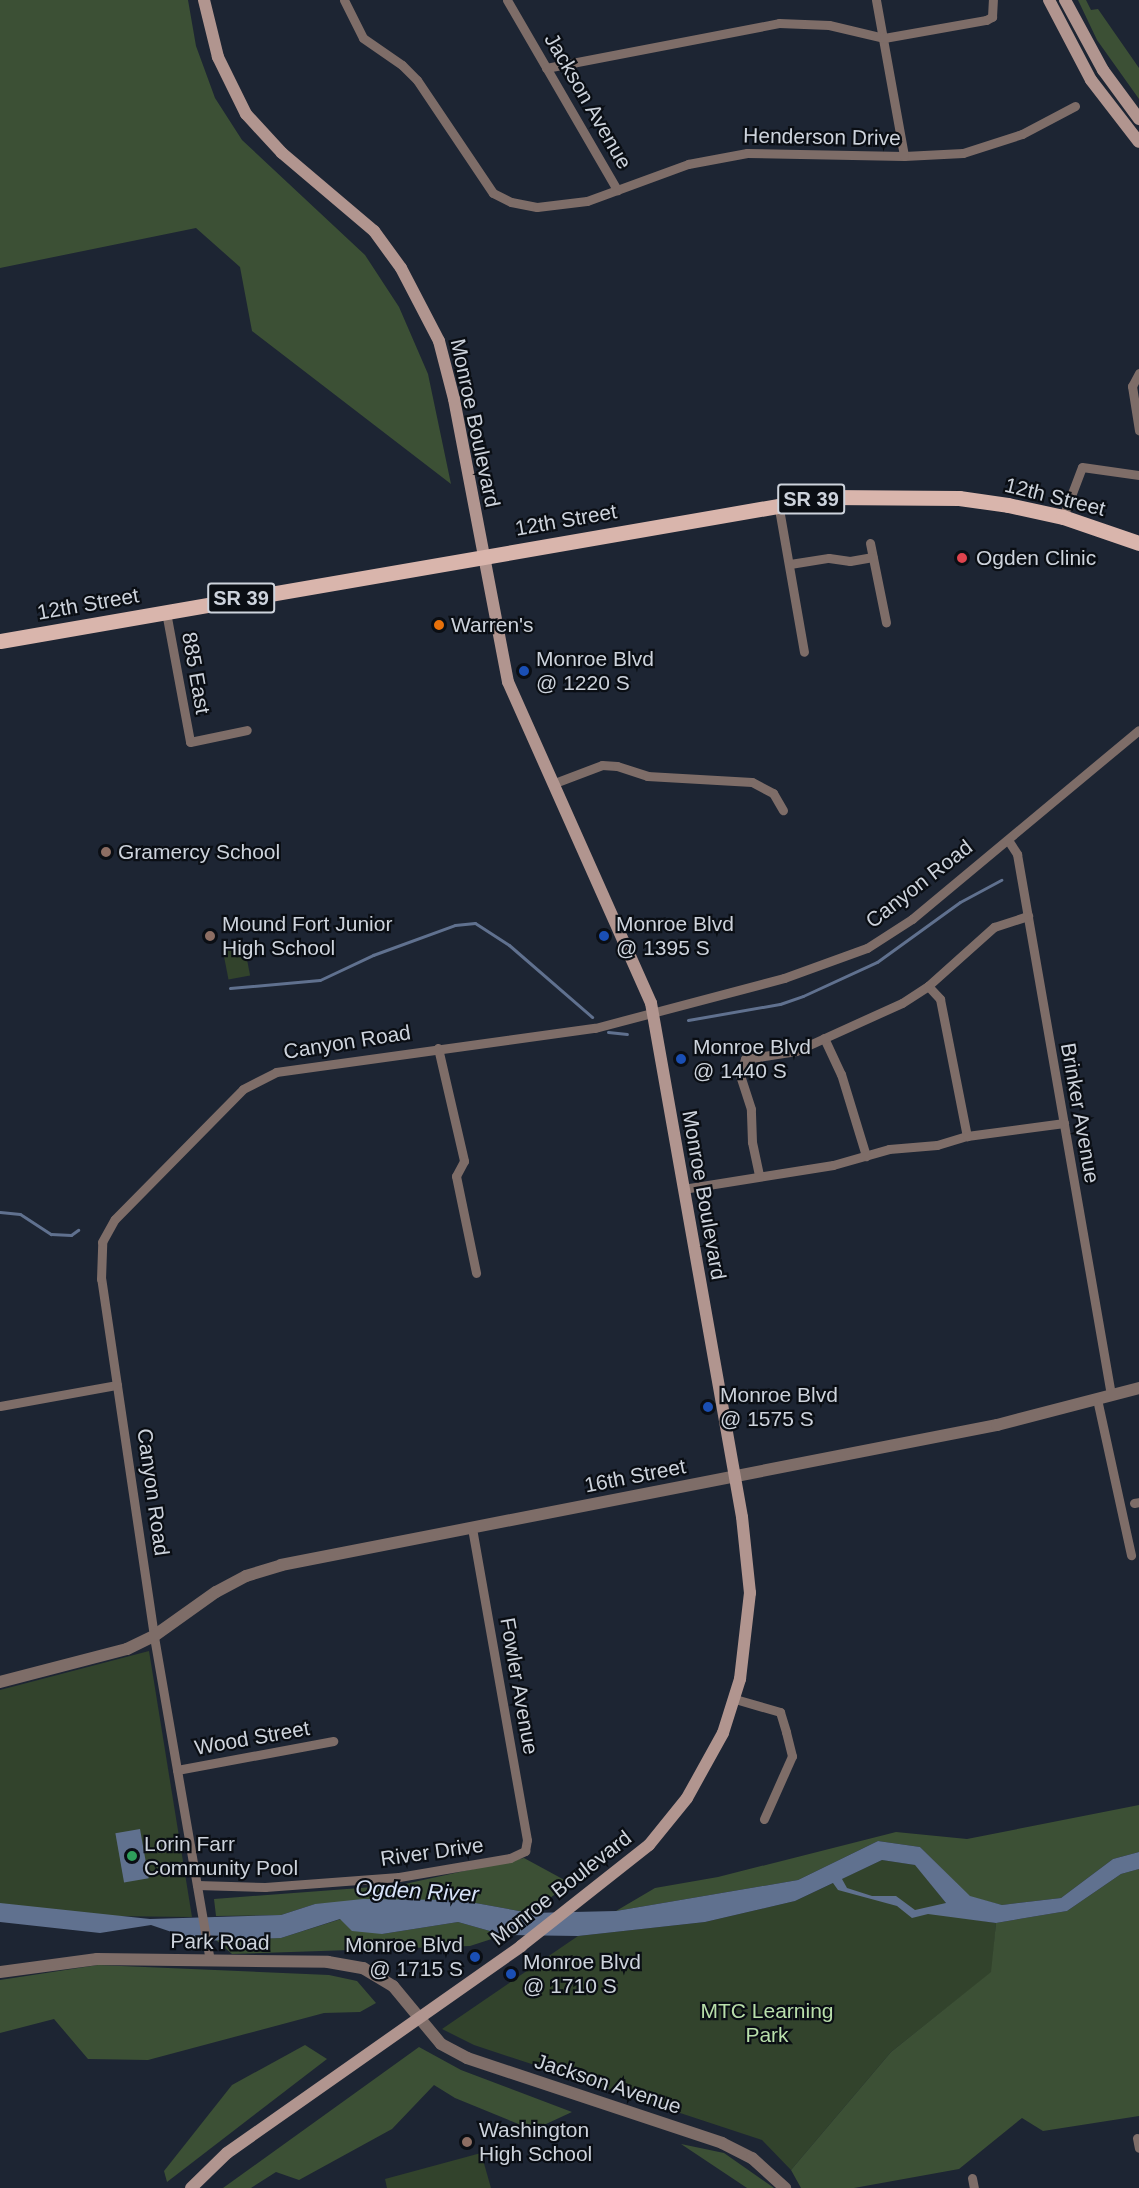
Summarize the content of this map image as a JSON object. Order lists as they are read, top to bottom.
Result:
{
  "streets": {
    "main road": ["Monroe Boulevard", "12th Street", "SR 39"],
    "street": [
      "Jackson Avenue",
      "Henderson Drive",
      "885 East",
      "Canyon Road",
      "Brinker Avenue",
      "16th Street",
      "Fowler Avenue",
      "Wood Street",
      "River Drive",
      "Park Road"
    ]
  },
  "crossings": [
    ["Jackson Avenue", "Henderson Drive"],
    ["Jackson Avenue", "Monroe Boulevard"],
    ["Jackson Avenue", "Park Road"],
    ["Monroe Boulevard", "12th Street"],
    ["Monroe Boulevard", "Canyon Road"],
    ["Monroe Boulevard", "16th Street"],
    ["Monroe Boulevard", "Park Road"],
    ["12th Street", "885 East"],
    ["Canyon Road", "Brinker Avenue"],
    ["Canyon Road", "16th Street"],
    ["Canyon Road", "Wood Street"],
    ["Canyon Road", "River Drive"],
    ["Canyon Road", "Park Road"],
    ["Brinker Avenue", "16th Street"],
    ["16th Street", "Fowler Avenue"],
    ["Fowler Avenue", "River Drive"]
  ],
  "water": ["Ogden River"],
  "parks": ["MTC Learning Park"],
  "places": [
    "Ogden Clinic",
    "Warren's",
    "Monroe Blvd @ 1220 S",
    "Gramercy School",
    "Mound Fort Junior High School",
    "Monroe Blvd @ 1395 S",
    "Monroe Blvd @ 1440 S",
    "Monroe Blvd @ 1575 S",
    "Lorin Farr Community Pool",
    "Monroe Blvd @ 1715 S",
    "Monroe Blvd @ 1710 S",
    "Washington High School"
  ]
}
